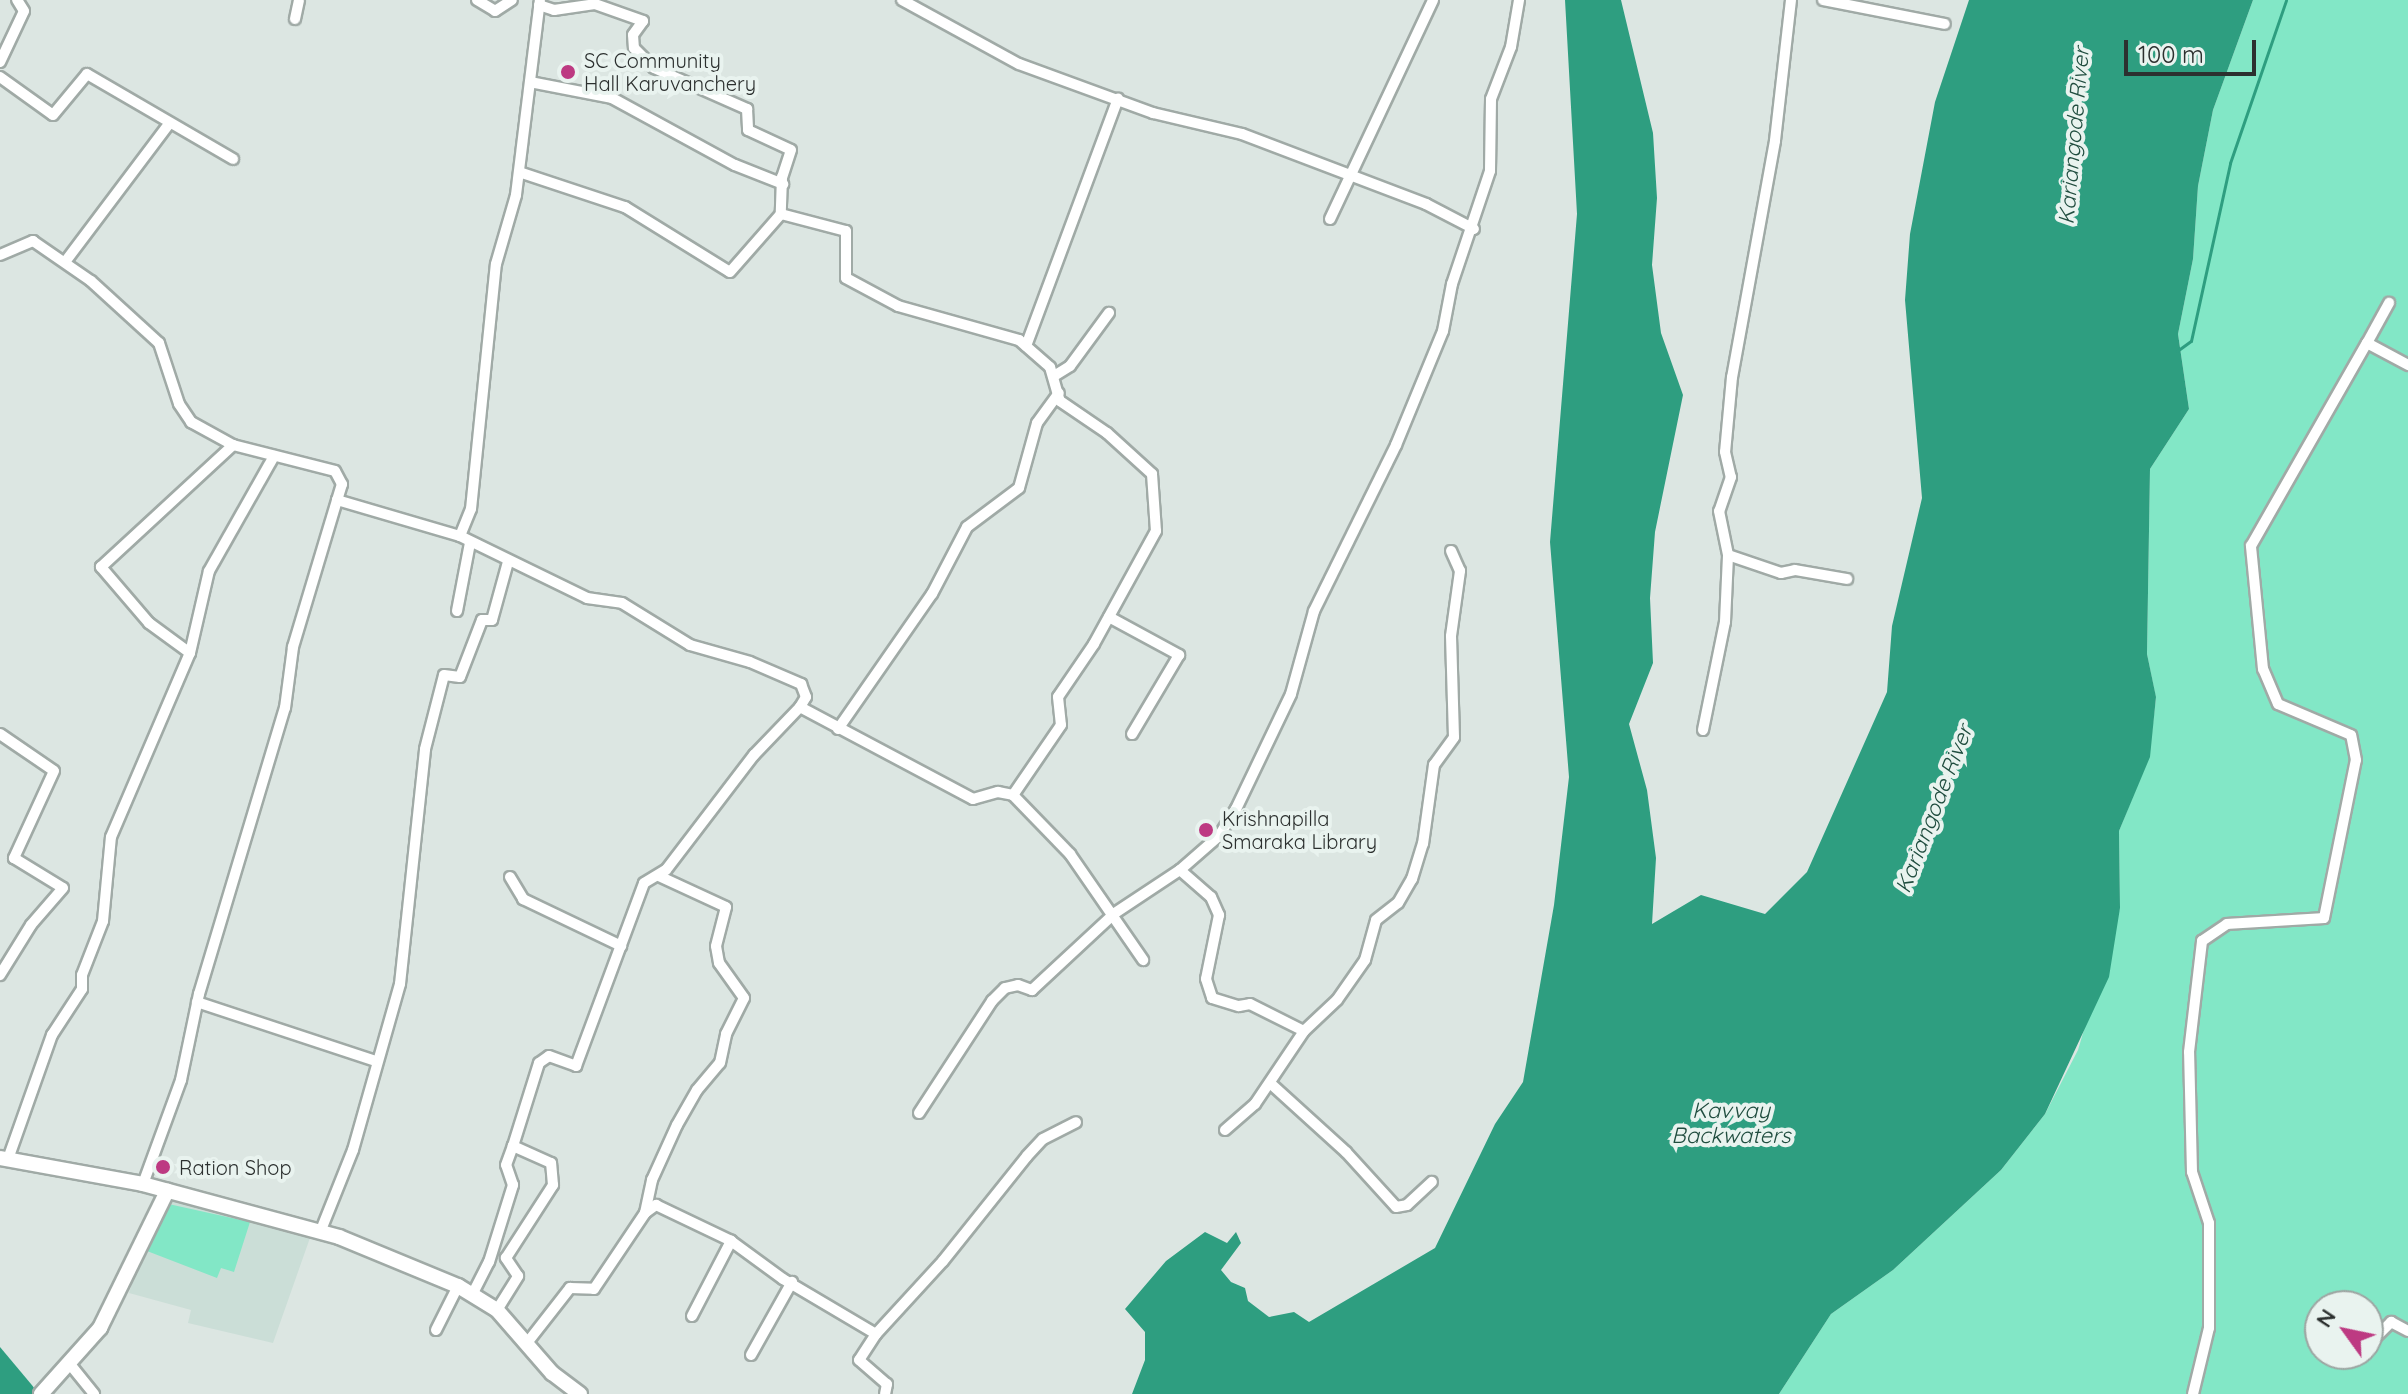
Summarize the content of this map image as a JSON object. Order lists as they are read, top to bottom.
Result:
{
  "water": ["Kariangode River", "Kavvay Backwaters"],
  "places": ["SC Community Hall Karuvanchery", "Krishnapilla Smaraka Library", "Ration Shop"],
  "scale_bar": "100 m",
  "north": "top left"
}
